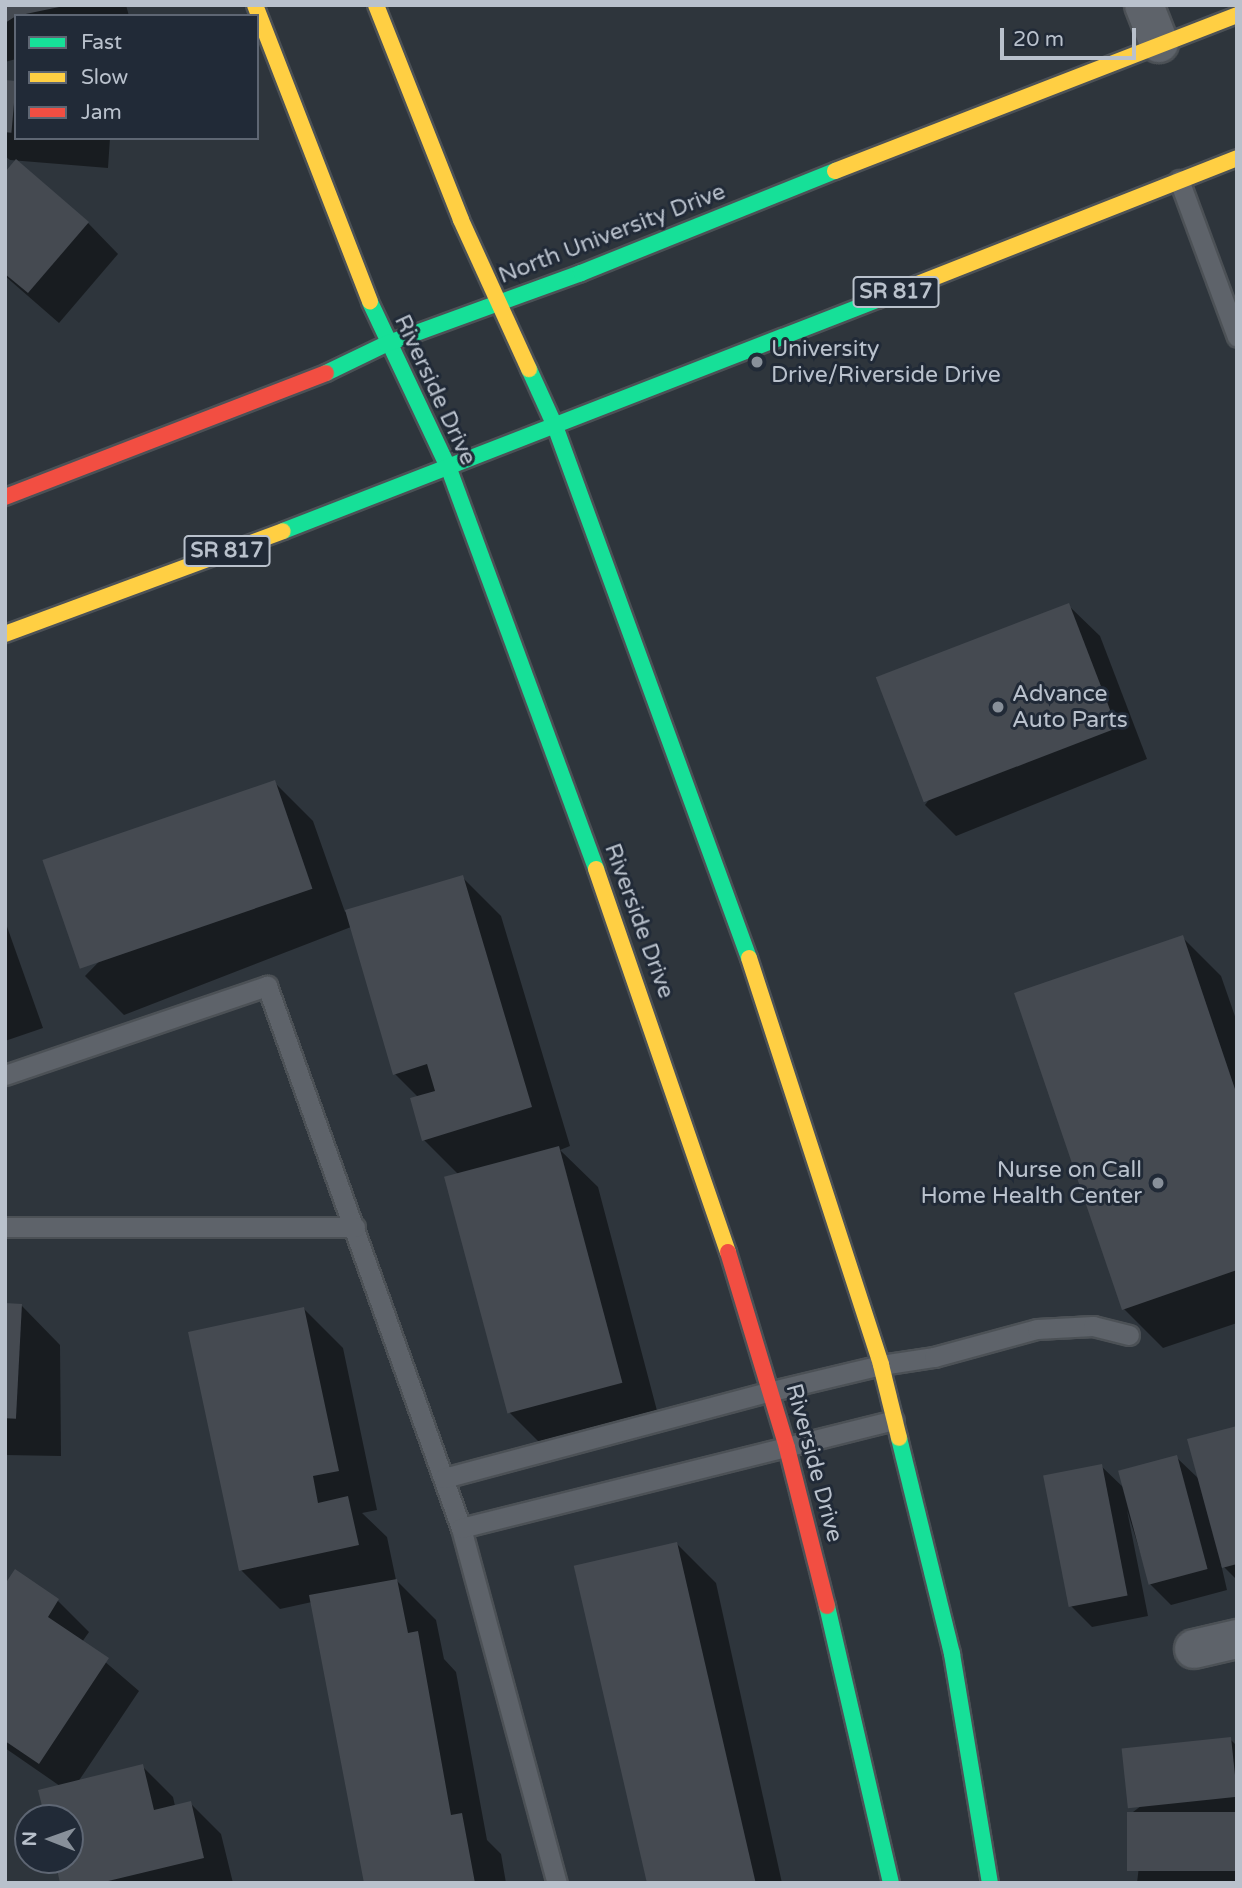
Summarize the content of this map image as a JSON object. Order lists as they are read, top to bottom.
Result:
{
  "streets": {
    "street": ["North University Drive", "SR 817", "Riverside Drive"]
  },
  "crossings": [
    ["North University Drive", "Riverside Drive"],
    ["SR 817", "Riverside Drive"]
  ],
  "places": ["University Drive/Riverside Drive", "Advance Auto Parts", "Nurse on Call Home Health Center"],
  "legend": ["Fast", "Slow", "Jam"],
  "scale_bar": "20 m",
  "north": "left"
}
